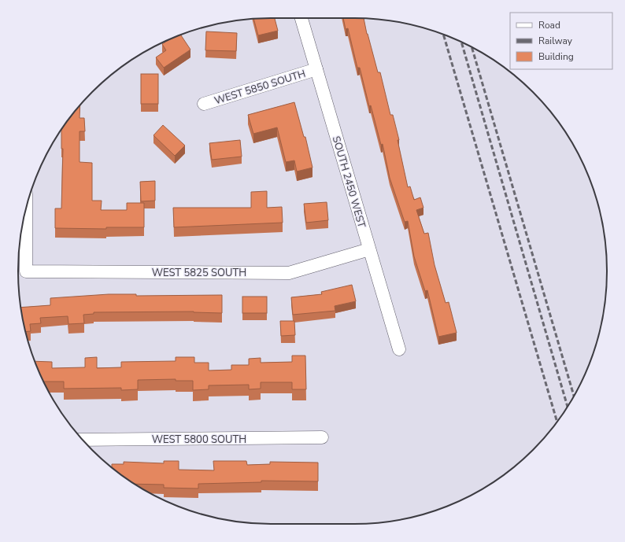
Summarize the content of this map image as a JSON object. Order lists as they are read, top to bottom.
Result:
{
  "streets": {
    "street": [
      "WEST 5850 SOUTH",
      "SOUTH 2450 WEST",
      "WEST 5825 SOUTH",
      "WEST 5800 SOUTH"
    ]
  },
  "crossings": [
    ["WEST 5850 SOUTH", "SOUTH 2450 WEST"],
    ["SOUTH 2450 WEST", "WEST 5825 SOUTH"]
  ],
  "legend": ["Road", "Railway", "Building"]
}
